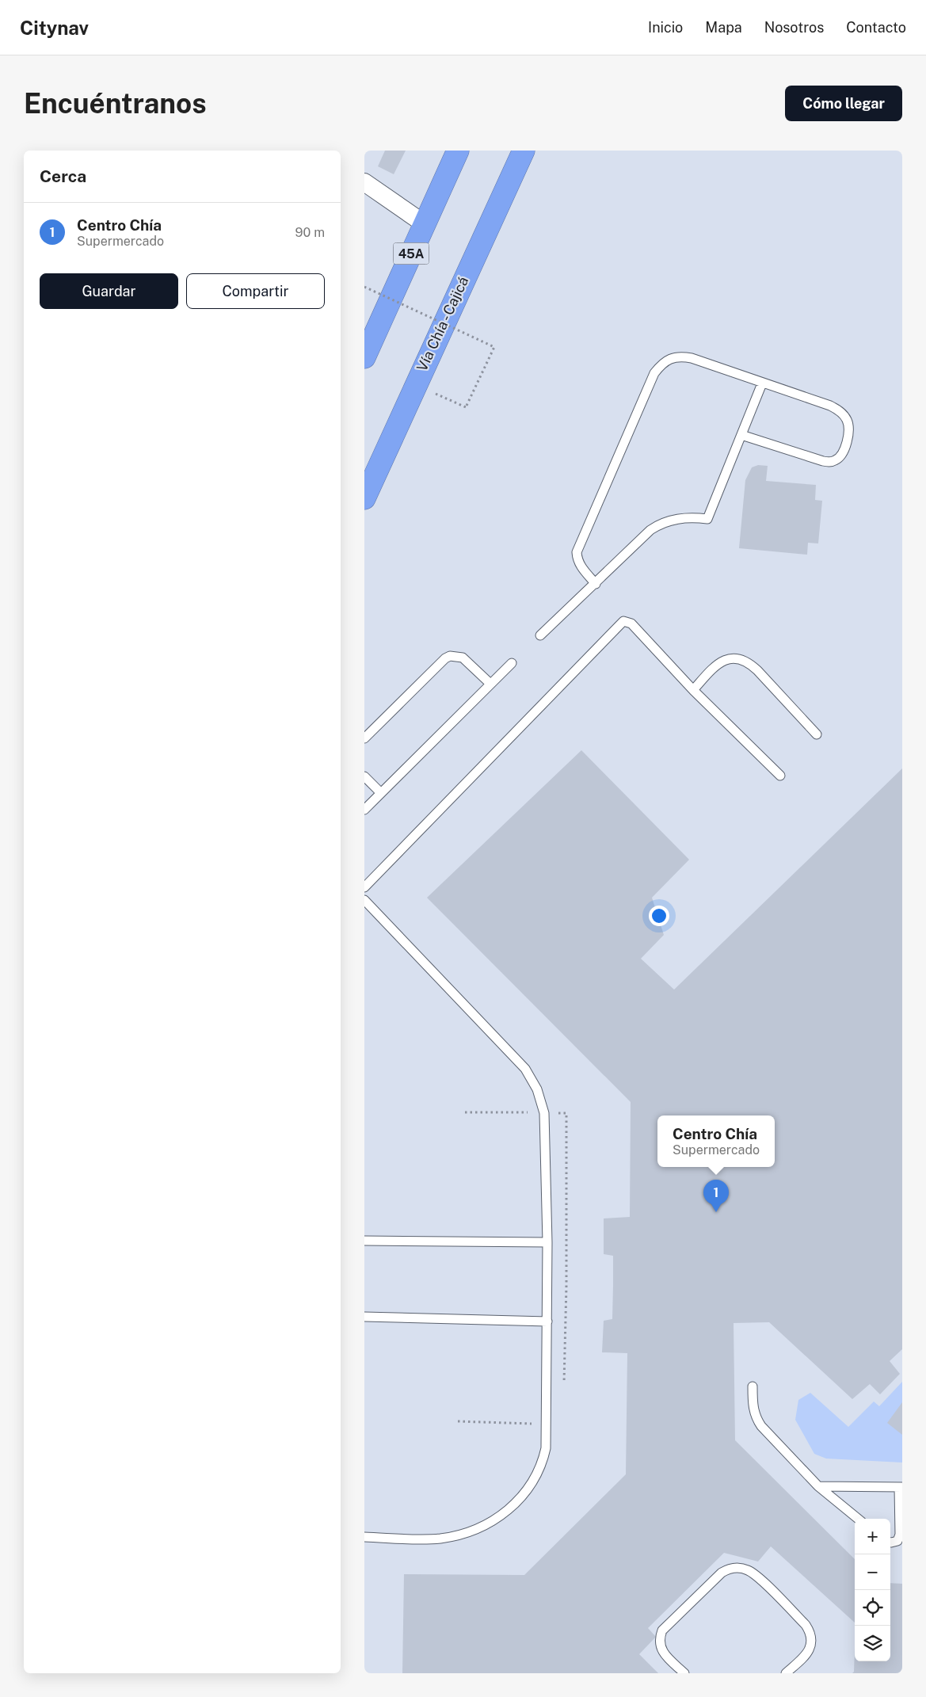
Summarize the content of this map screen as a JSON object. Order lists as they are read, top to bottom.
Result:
{
  "streets": {
    "highway": ["45A", "Vía Chía - Cajicá"]
  },
  "page": {
    "header": "Citynav",
    "nav": [
      "Inicio",
      "Mapa",
      "Nosotros",
      "Contacto"
    ],
    "buttons": [
      "Cómo llegar",
      ["Guardar", "Compartir"]
    ],
    "title": "Encuéntranos",
    "heading": "Cerca",
    "list": [
      {
        "mark": "1",
        "name": "Centro Chía",
        "note": "Supermercado",
        "value": "90 m"
      }
    ],
    "popup": ["Centro Chía", "Supermercado"],
    "pins": "1",
    "map_buttons": ["+", "−"]
  }
}
